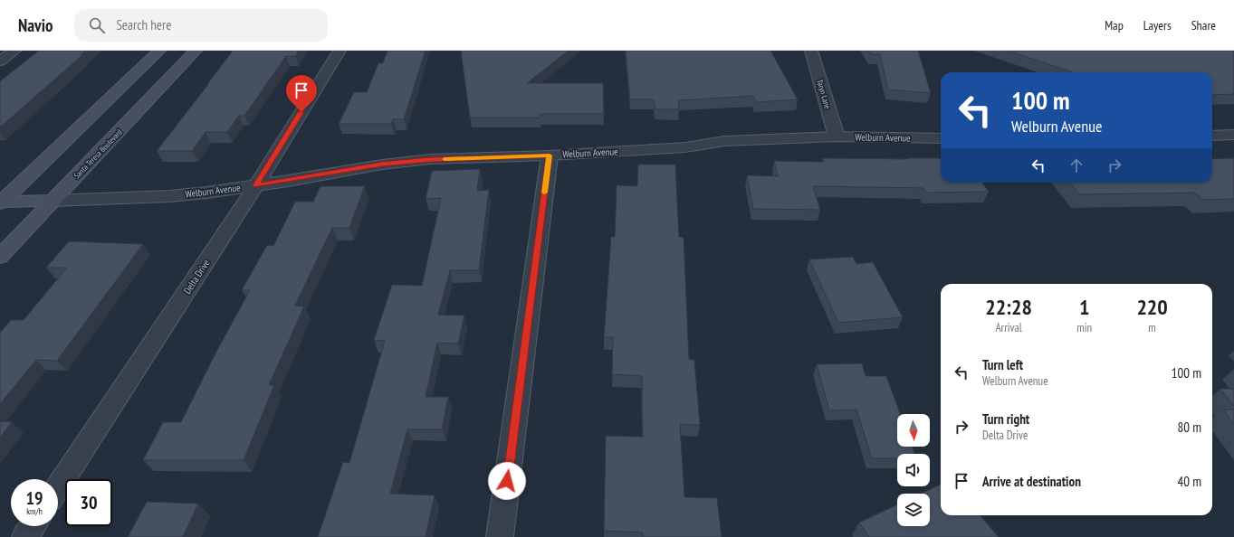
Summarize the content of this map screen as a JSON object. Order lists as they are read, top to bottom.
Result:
{
  "streets": {
    "main road": ["Welburn Avenue", "Santa Teresa Boulevard"],
    "street": ["Taryn Lane", "Delta Drive"]
  },
  "crossings": [
    ["Taryn Lane", "Welburn Avenue"],
    ["Welburn Avenue", "Santa Teresa Boulevard"],
    ["Welburn Avenue", "Delta Drive"]
  ],
  "north": "bottom",
  "page": {
    "header": "Navio",
    "search": "Search here",
    "nav": ["Map", "Layers", "Share"],
    "turn": ["100 m", "Welburn Avenue"],
    "eta": [
      "22:28",
      "Arrival",
      "1",
      "min",
      "220",
      "m"
    ],
    "list": [
      {
        "name": "Turn left",
        "note": "Welburn Avenue",
        "value": "100 m"
      },
      {
        "name": "Turn right",
        "note": "Delta Drive",
        "value": "80 m"
      },
      {
        "name": "Arrive at destination",
        "value": "40 m"
      }
    ],
    "speed": "19 km/h",
    "limit": "30"
  }
}
